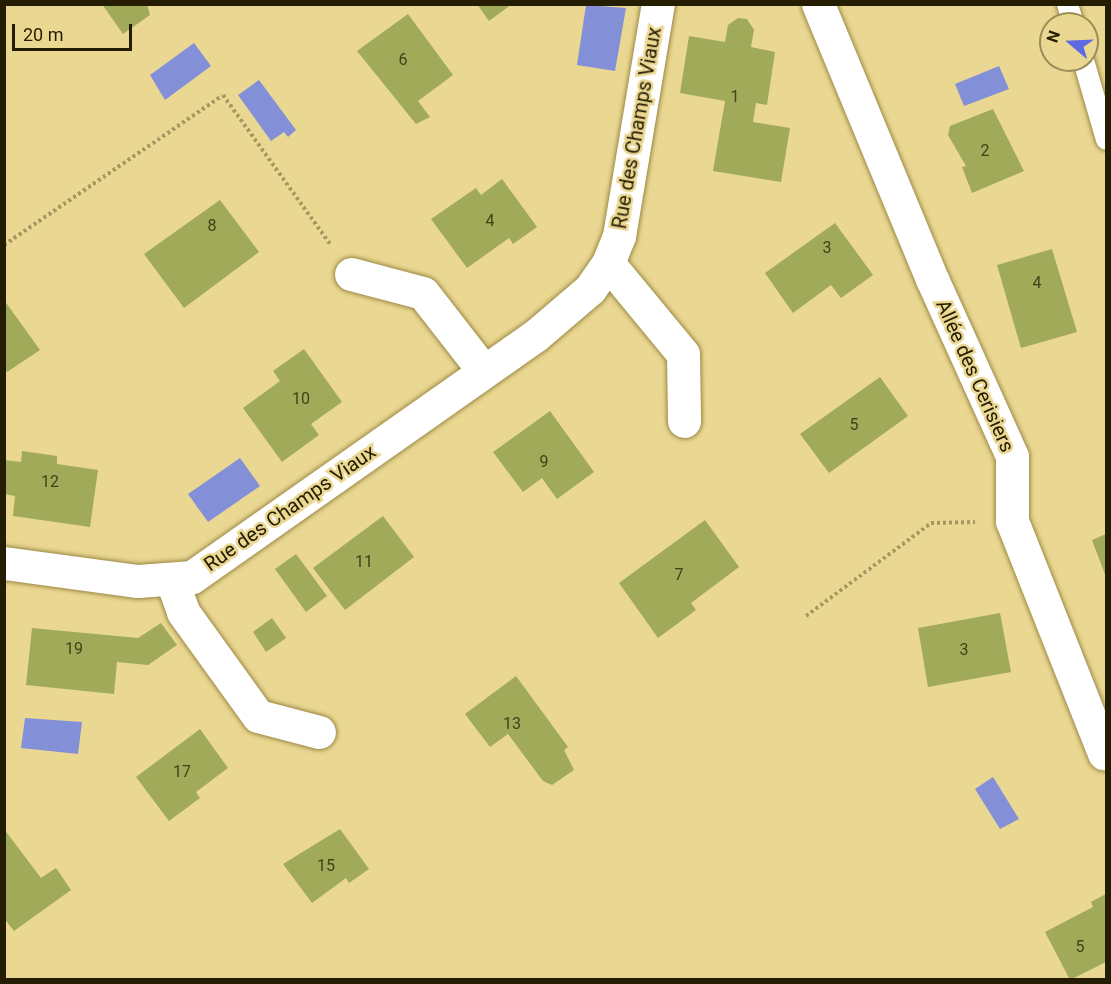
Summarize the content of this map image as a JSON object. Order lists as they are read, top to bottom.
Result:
{
  "streets": {
    "street": ["Rue des Champs Viaux", "Allée des Cerisiers"]
  },
  "house_numbers": [
    "6",
    "1",
    "2",
    "4",
    "8",
    "3",
    "4",
    "10",
    "5",
    "9",
    "12",
    "11",
    "7",
    "19",
    "3",
    "13",
    "17",
    "15",
    "5"
  ],
  "scale_bar": "20 m",
  "north": "left"
}
